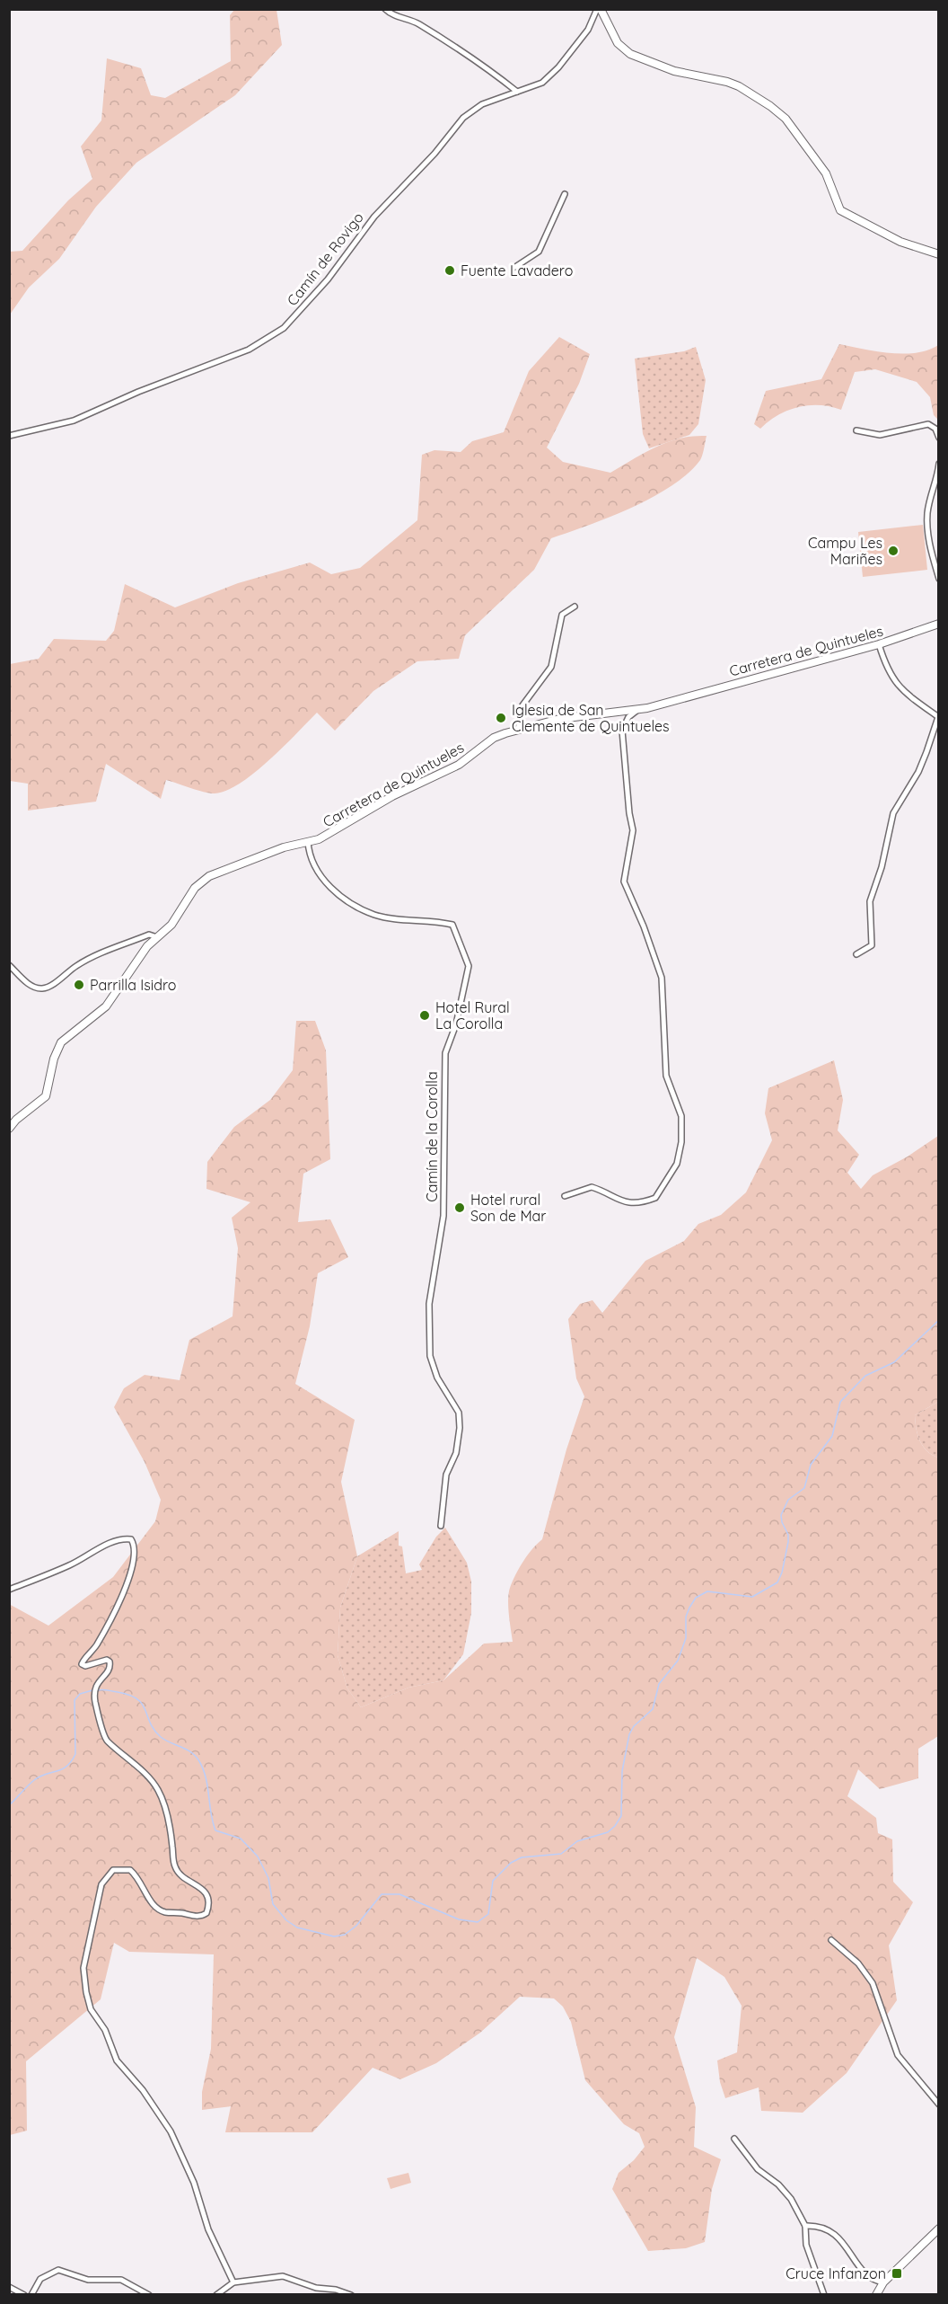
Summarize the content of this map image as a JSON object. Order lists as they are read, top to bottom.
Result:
{
  "streets": {
    "street": ["Camín de Rovigo", "Carretera de Quintueles", "Camín de la Corolla"]
  },
  "crossings": [
    ["Carretera de Quintueles", "Camín de la Corolla"]
  ],
  "places": {
    "other": [
      "Fuente Lavadero",
      "Campu Les Mariñes",
      "Iglesia de San Clemente de Quintueles",
      "Parrilla Isidro",
      "Hotel Rural La Corolla",
      "Hotel rural Son de Mar"
    ],
    "transit": ["Cruce Infanzon"]
  }
}
